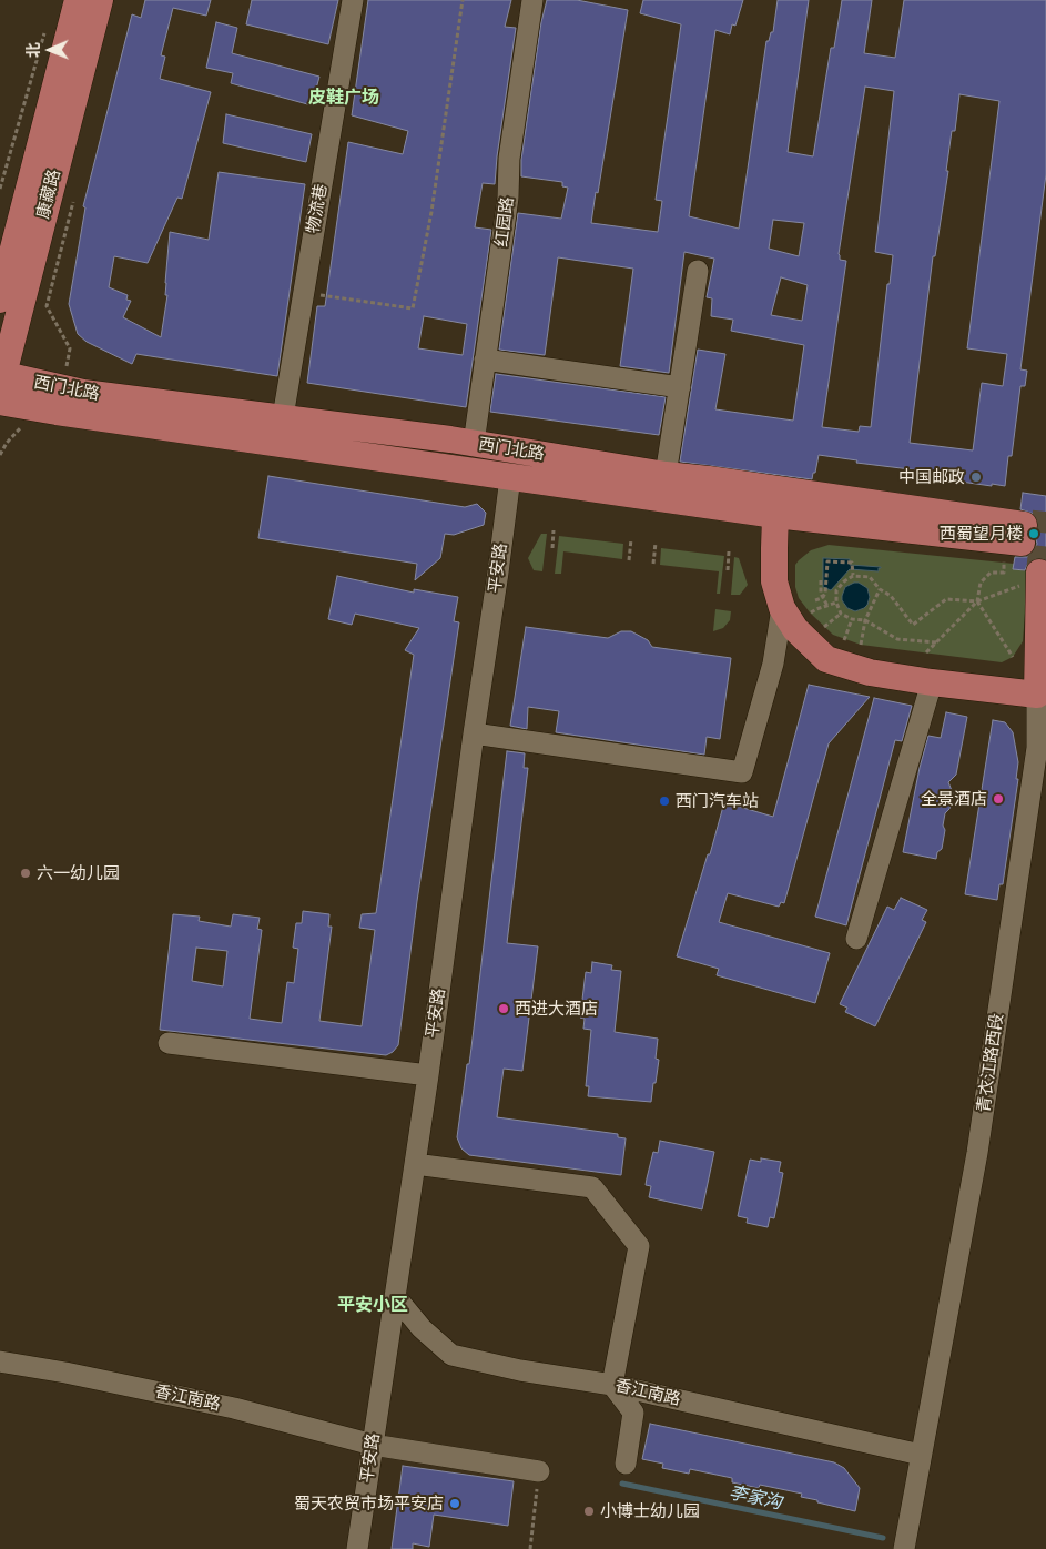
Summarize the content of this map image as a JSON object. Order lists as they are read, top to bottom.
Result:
{
  "streets": {
    "main road": ["康藏路", "西门北路", "青衣江路西段"],
    "street": [
      "物流巷",
      "红园路",
      "平安路",
      "香江南路"
    ]
  },
  "crossings": [
    ["康藏路", "西门北路"],
    ["物流巷", "西门北路"],
    ["红园路", "西门北路"],
    ["西门北路", "平安路"],
    ["平安路", "香江南路"],
    ["青衣江路西段", "香江南路"]
  ],
  "districts": ["皮鞋广场", "平安小区"],
  "water": ["李家沟"],
  "places": [
    "中国邮政",
    "西蜀望月楼",
    "全景酒店",
    "西门汽车站",
    "六一幼儿园",
    "西进大酒店",
    "蜀天农贸市场平安店",
    "小博士幼儿园"
  ],
  "north": "left"
}
